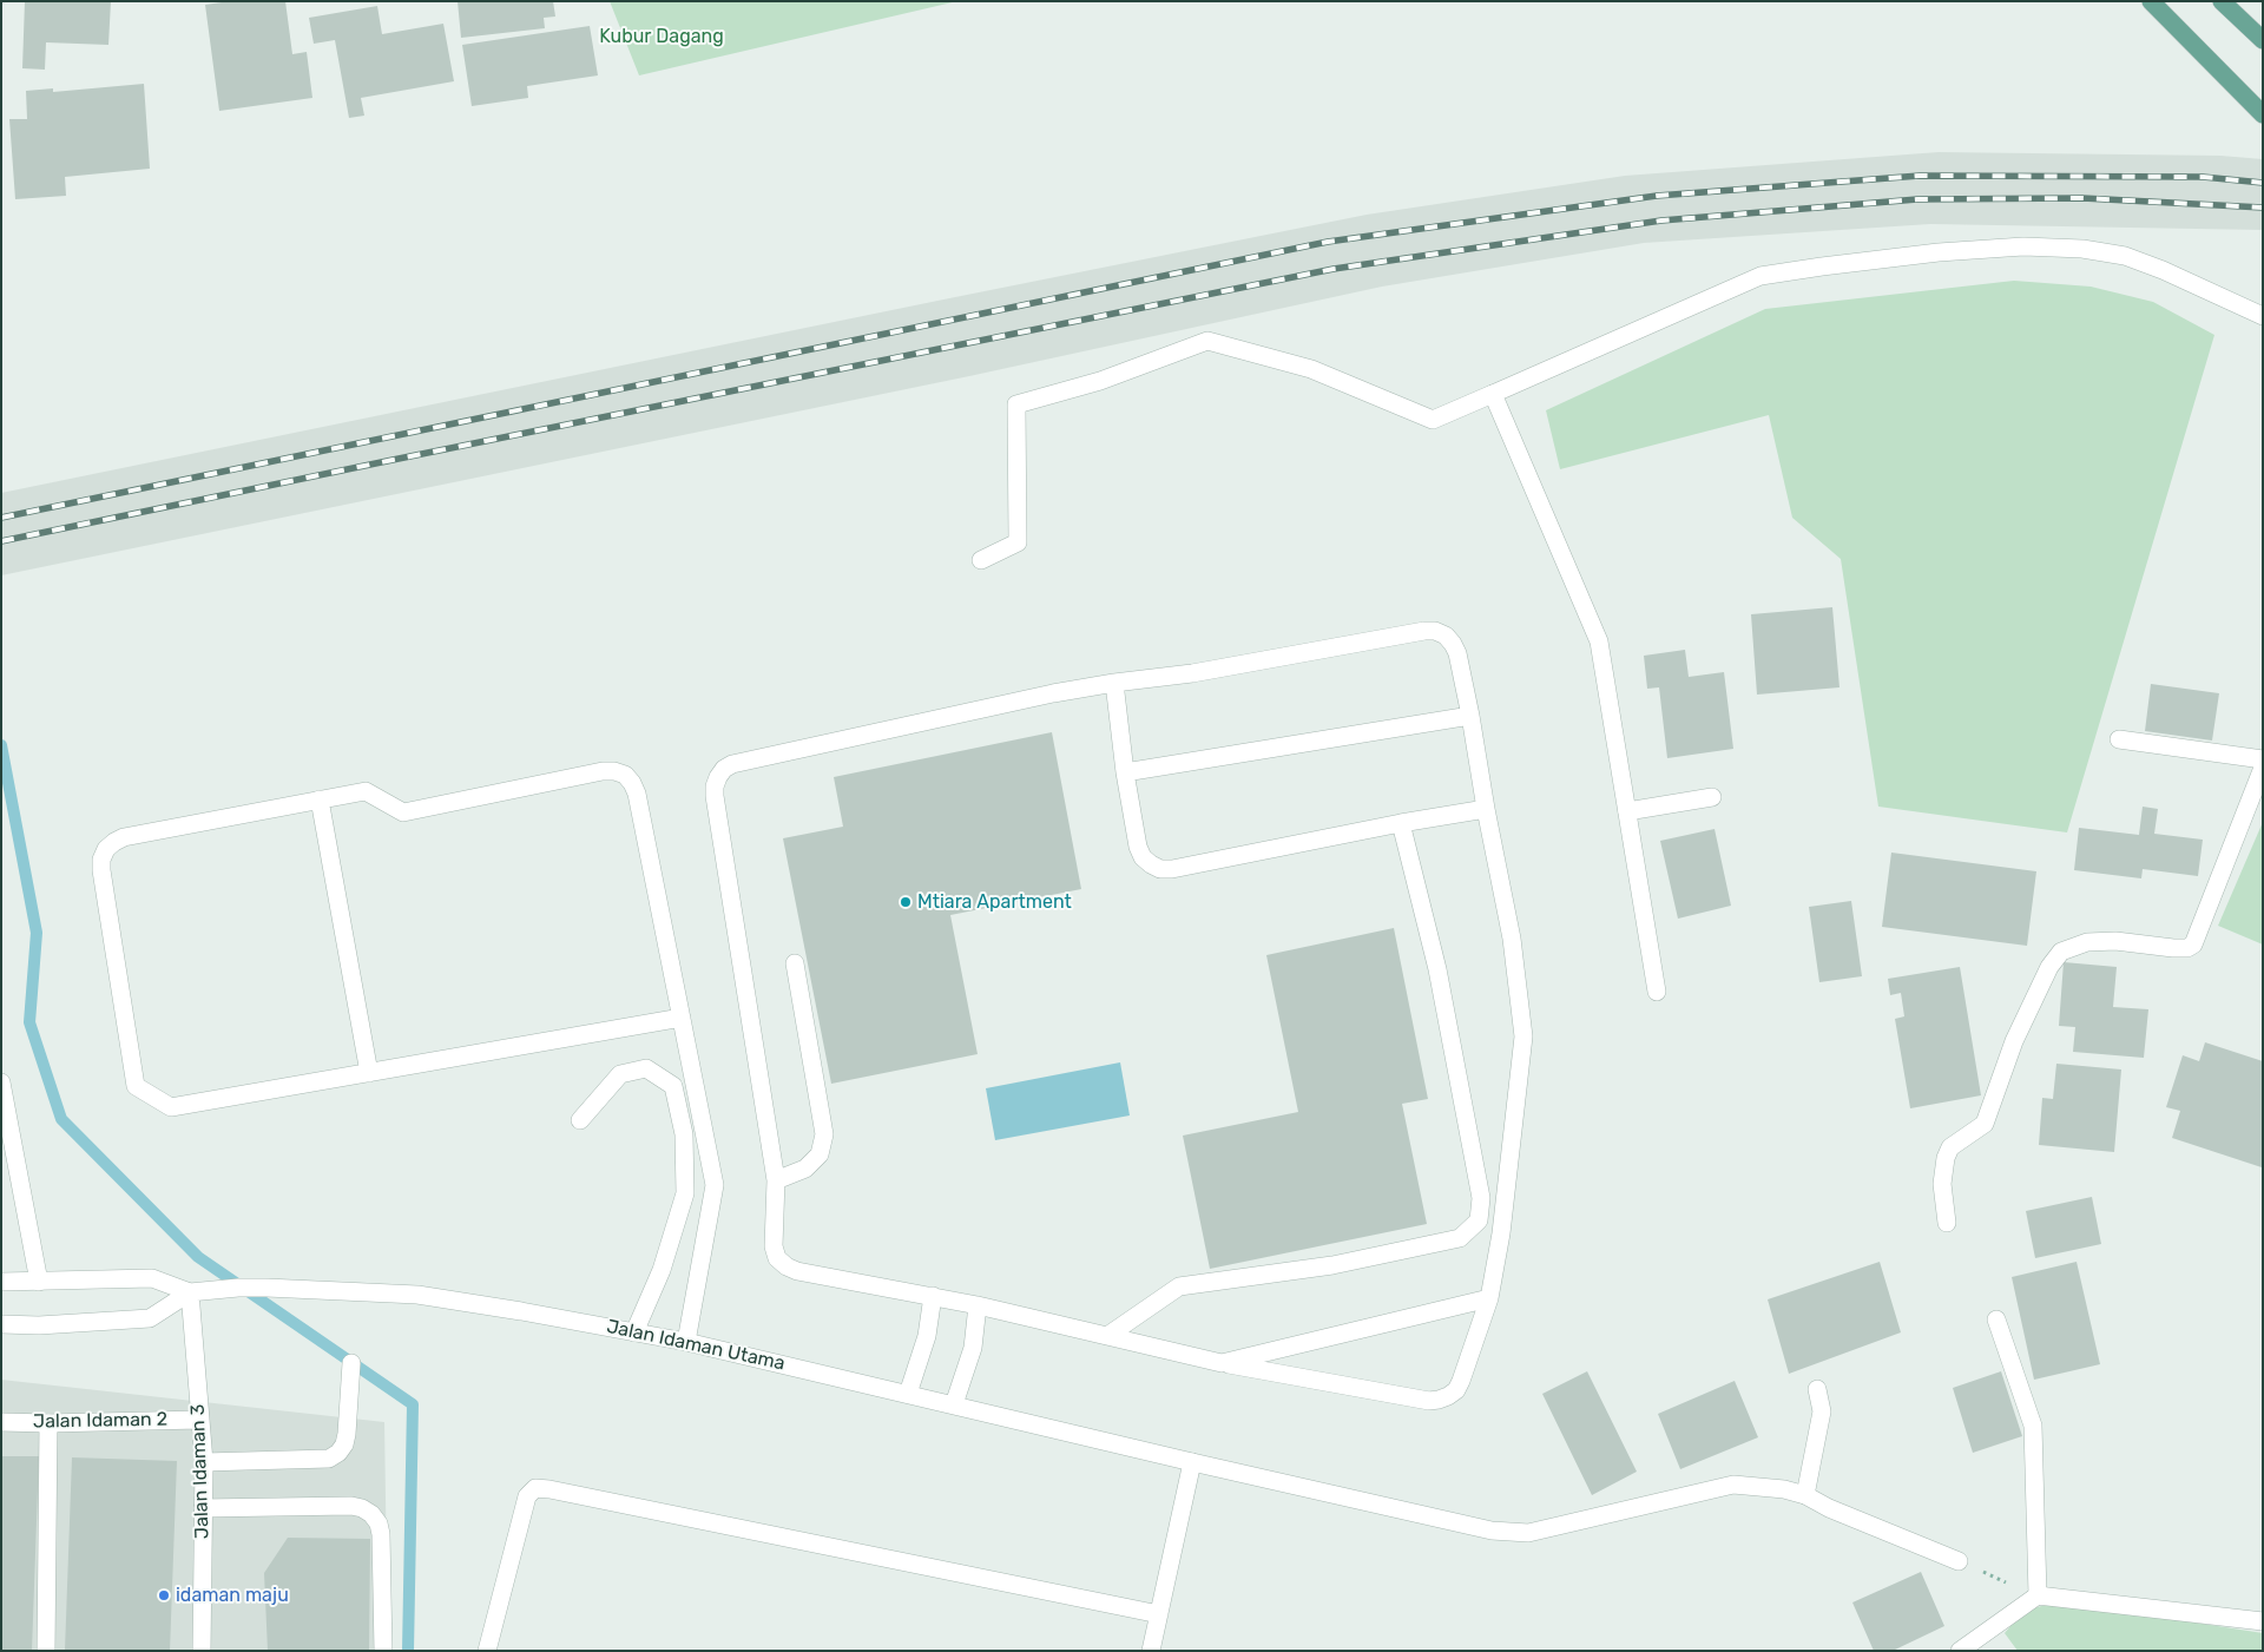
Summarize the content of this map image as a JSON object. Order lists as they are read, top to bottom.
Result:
{
  "streets": {
    "street": ["Jalan Idaman Utama", "Jalan Idaman 2", "Jalan Idaman 3"]
  },
  "crossings": [
    ["Jalan Idaman Utama", "Jalan Idaman 3"],
    ["Jalan Idaman 2", "Jalan Idaman 3"]
  ],
  "parks": ["Kubur Dagang"],
  "places": ["Mtiara Apartment", "idaman maju"]
}
